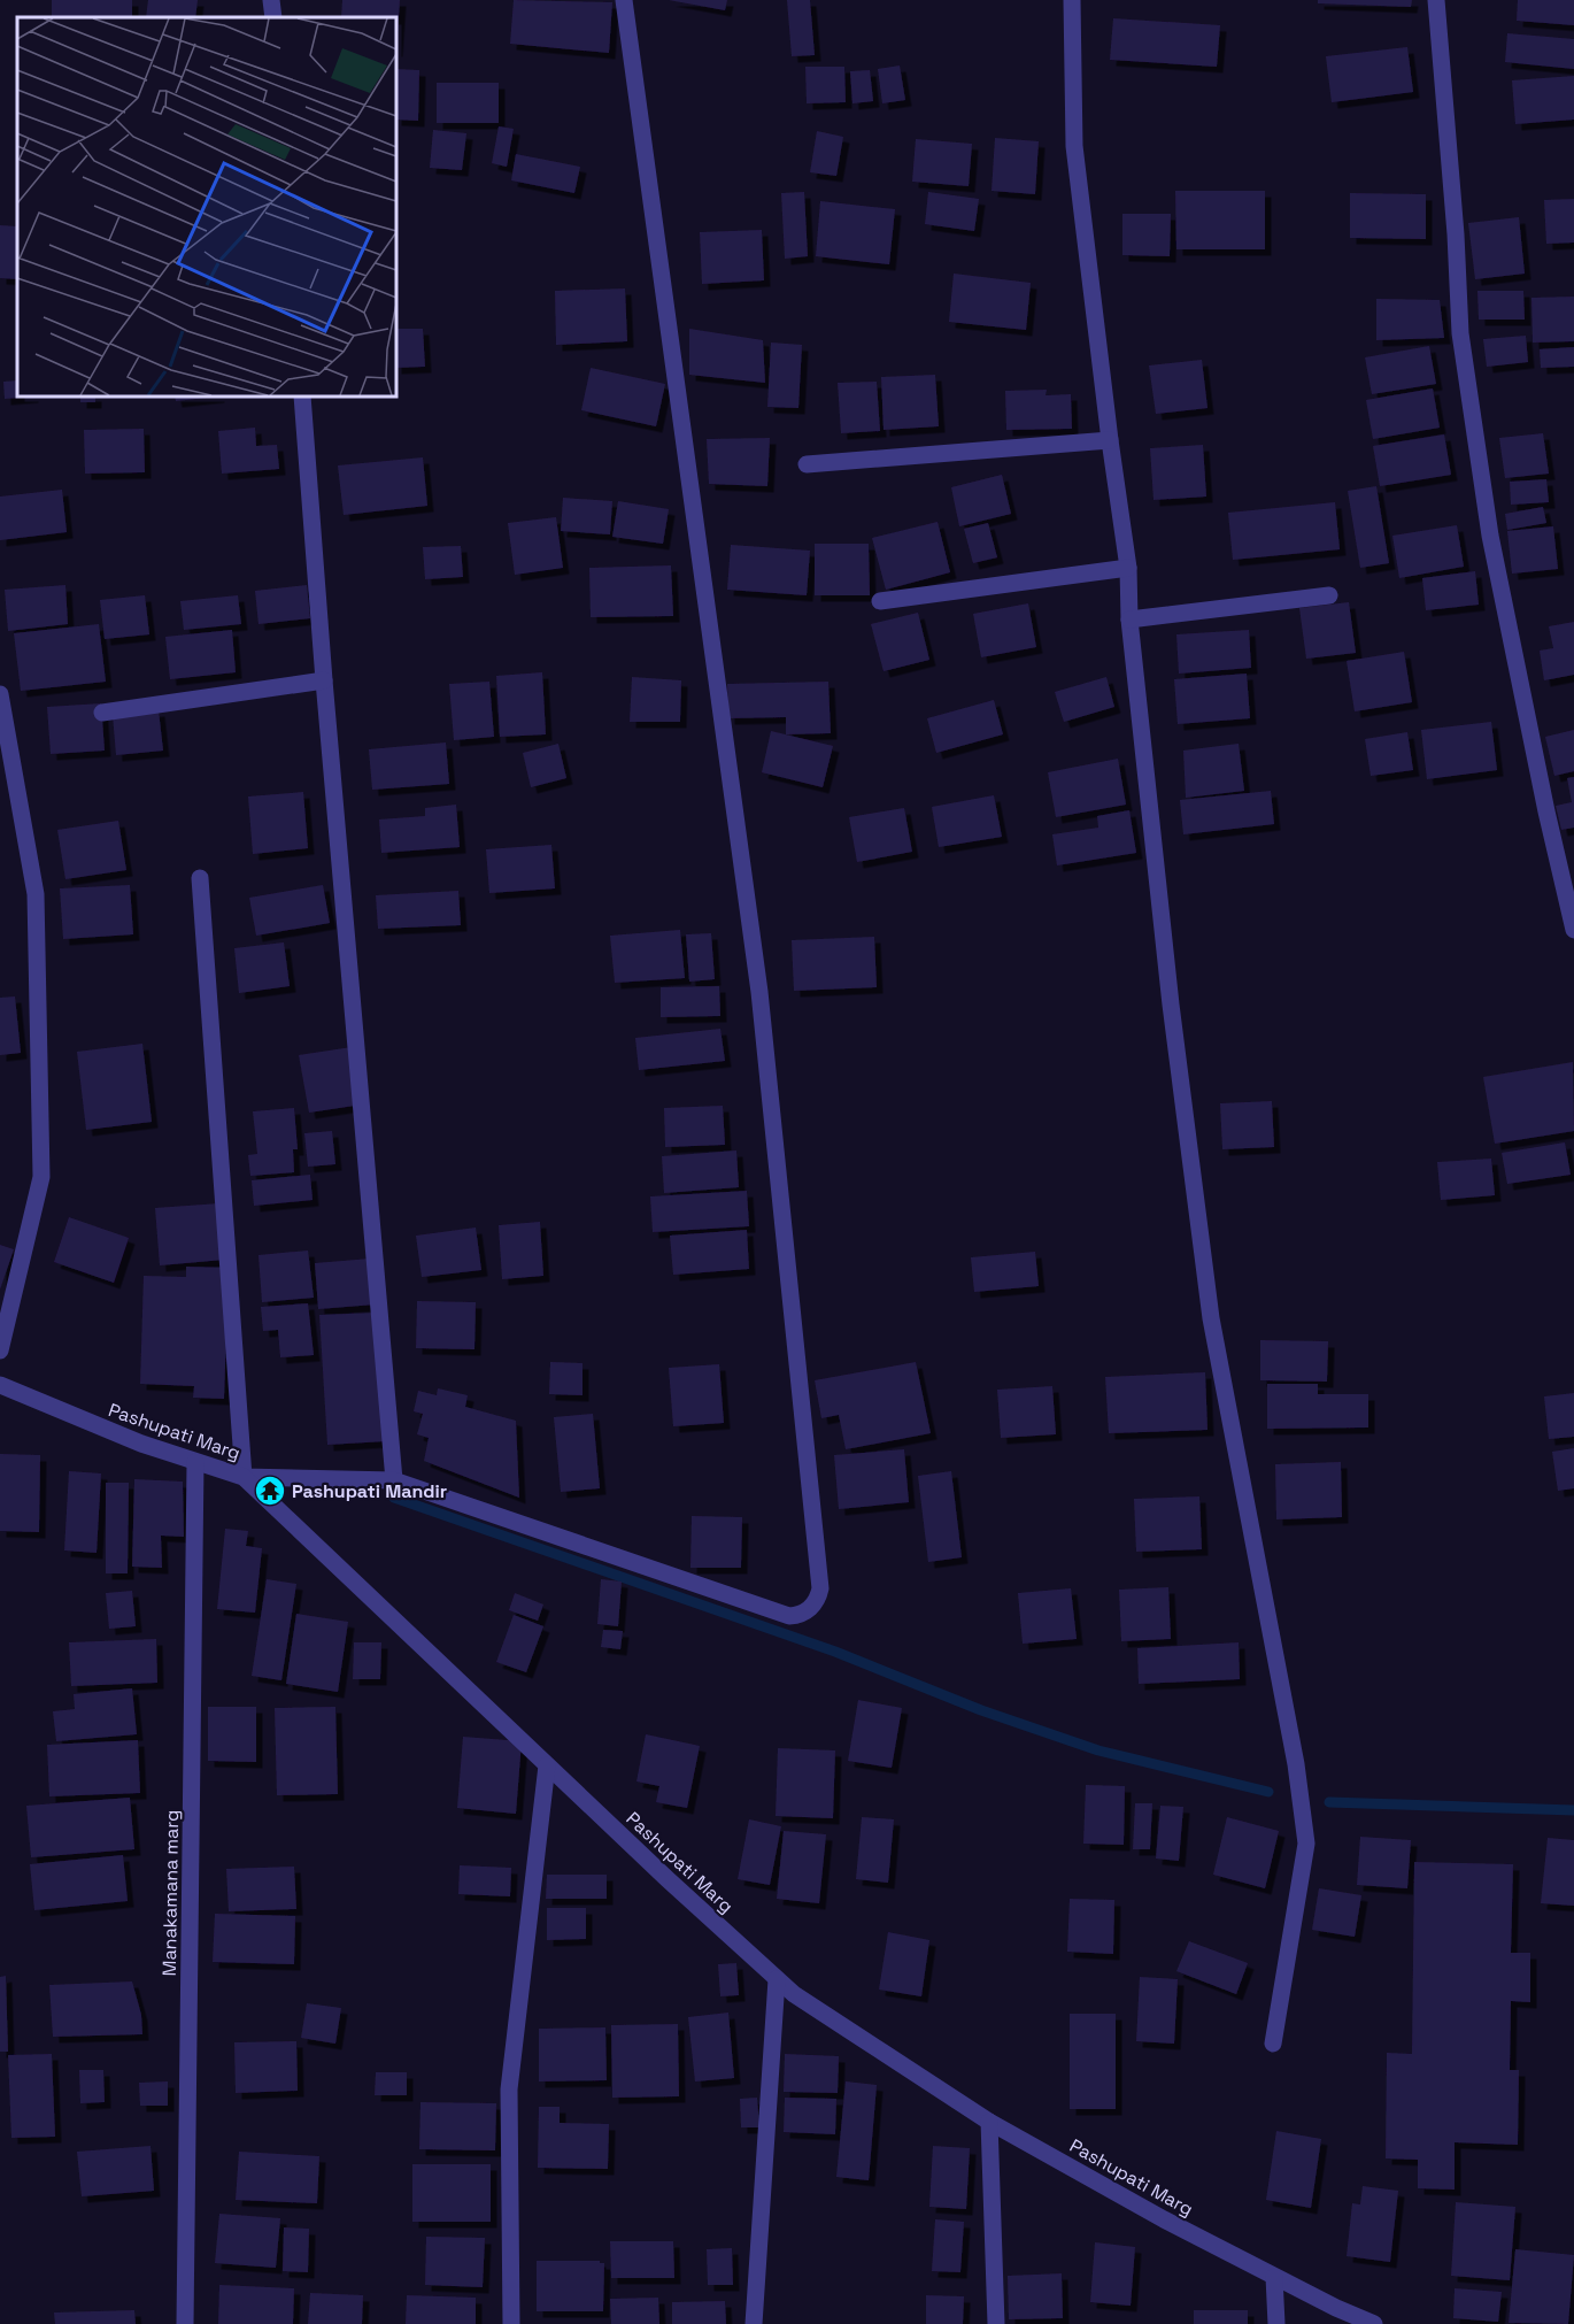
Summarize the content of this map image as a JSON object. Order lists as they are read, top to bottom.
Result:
{
  "streets": {
    "street": ["Pashupati Marg", "Manakamana marg"]
  },
  "crossings": [
    ["Pashupati Marg", "Manakamana marg"]
  ],
  "places": {
    "temple": ["Pashupati Mandir"]
  }
}
